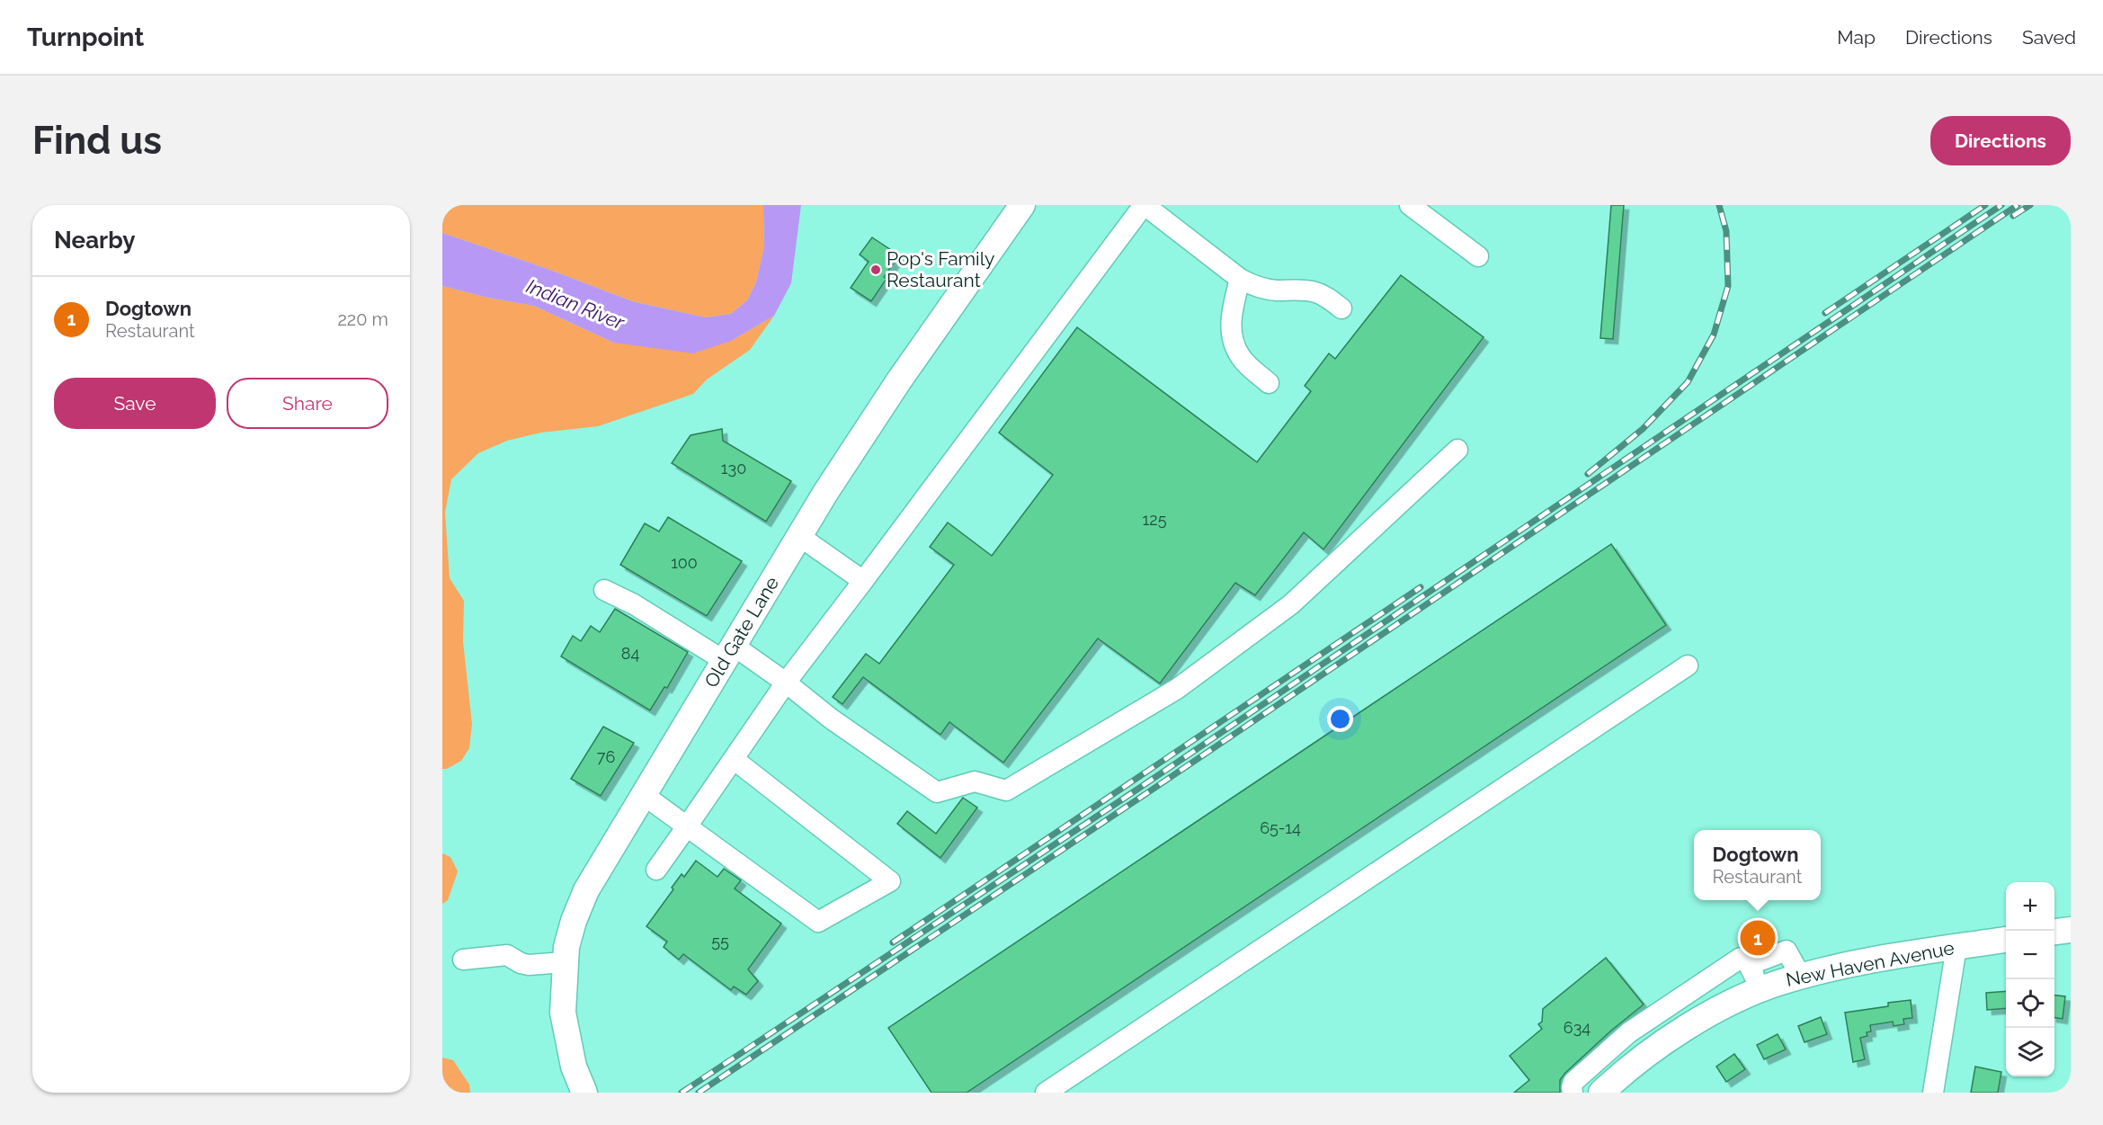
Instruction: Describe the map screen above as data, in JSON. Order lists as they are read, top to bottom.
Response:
{
  "streets": {
    "main road": ["Old Gate Lane", "New Haven Avenue"]
  },
  "water": ["Indian River"],
  "places": ["Pop's Family Restaurant"],
  "house_numbers": [
    "130",
    "125",
    "100",
    "84",
    "76",
    "65-14",
    "55",
    "634"
  ],
  "page": {
    "header": "Turnpoint",
    "nav": ["Map", "Directions", "Saved"],
    "buttons": [
      "Directions",
      ["Save", "Share"]
    ],
    "title": "Find us",
    "heading": "Nearby",
    "list": [
      {
        "mark": "1",
        "name": "Dogtown",
        "note": "Restaurant",
        "value": "220 m"
      }
    ],
    "popup": ["Dogtown", "Restaurant"],
    "map_buttons": ["+", "−"],
    "pins": "1"
  }
}
